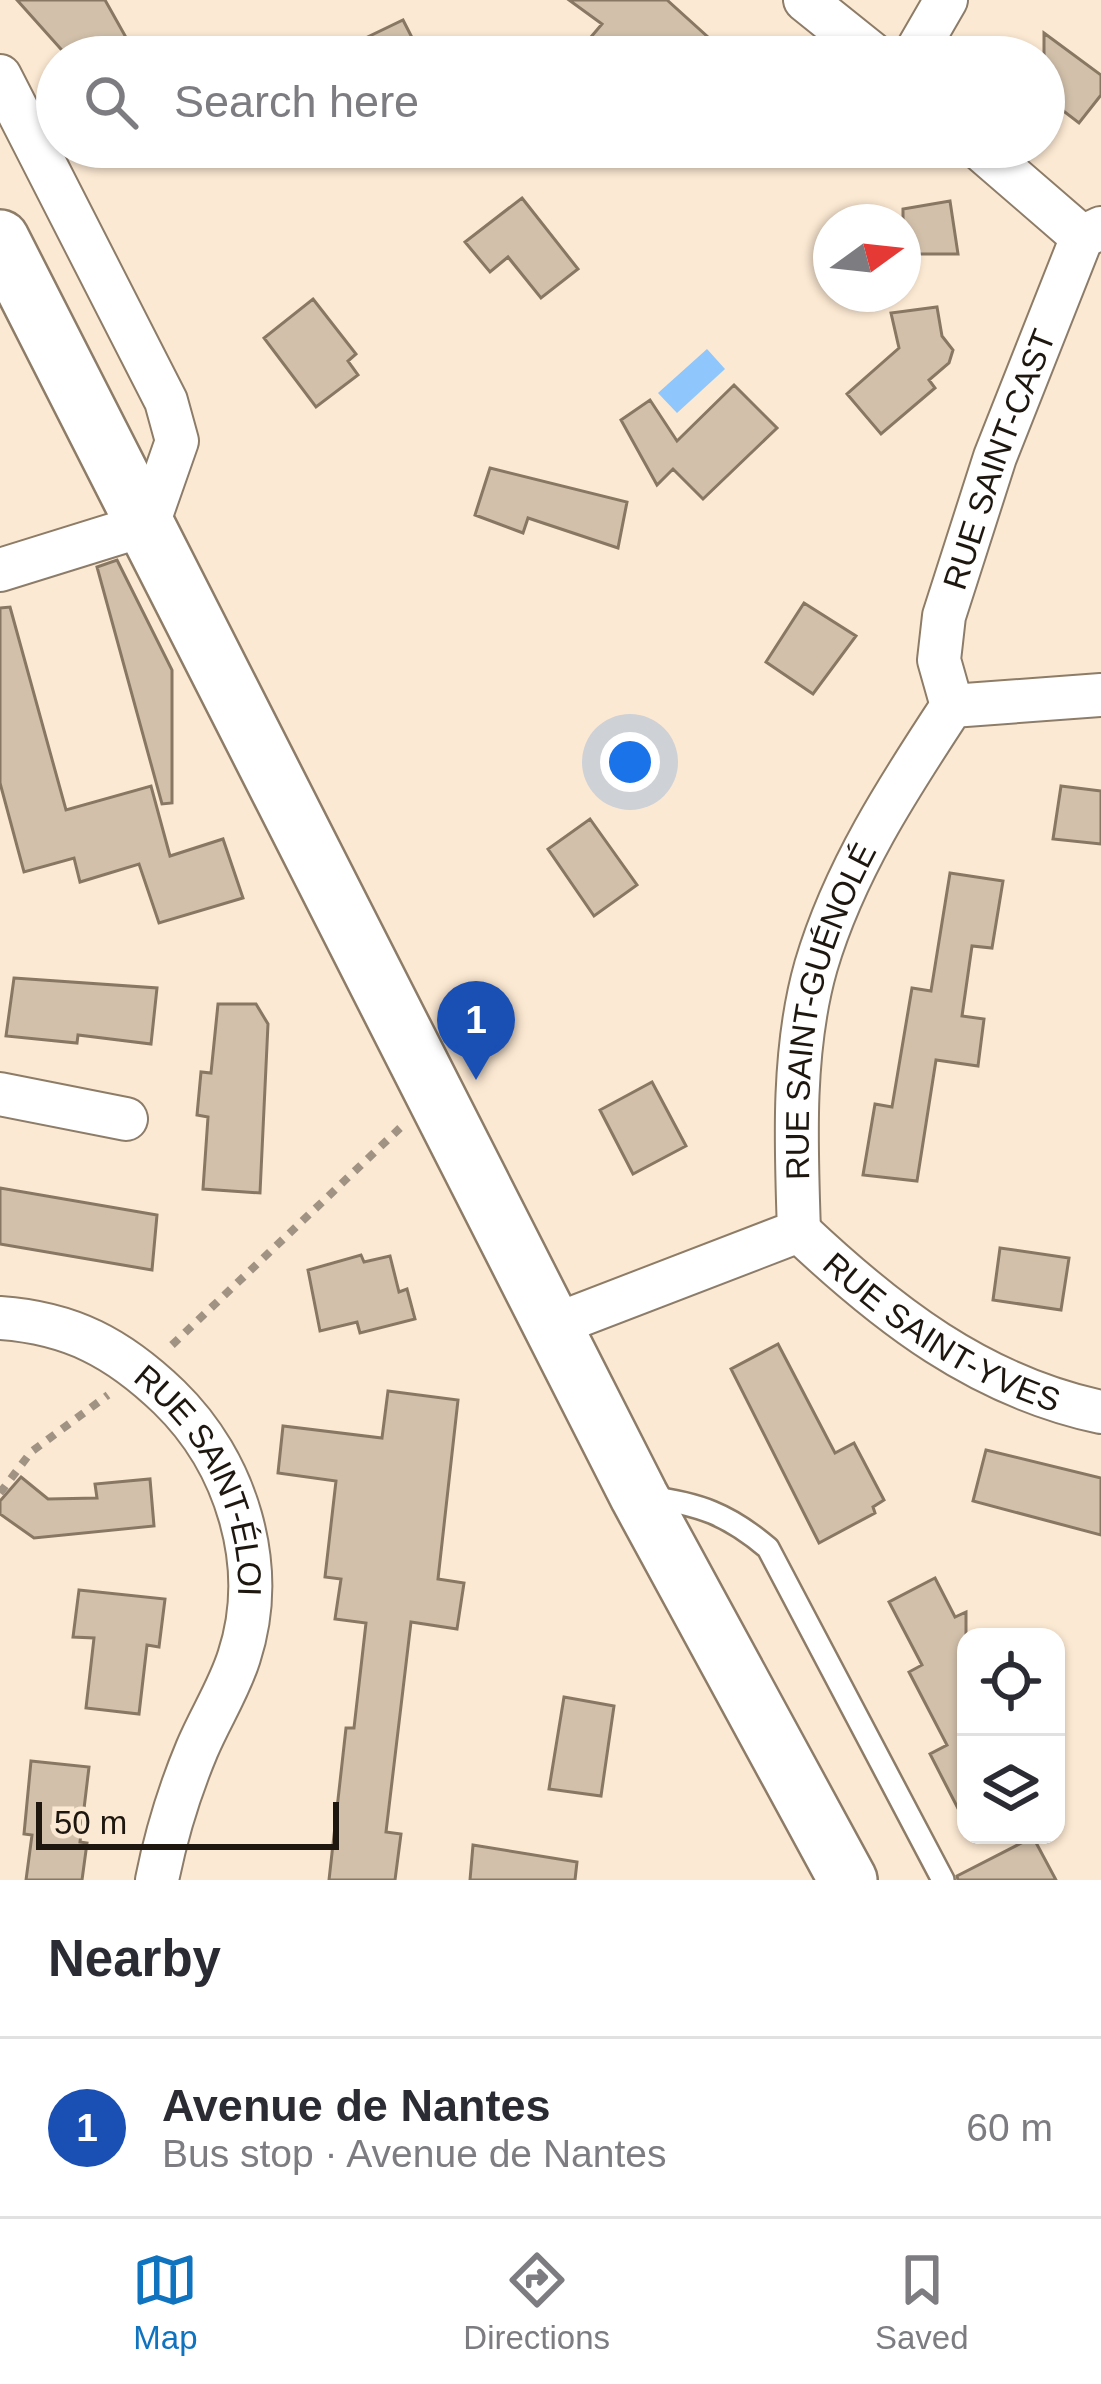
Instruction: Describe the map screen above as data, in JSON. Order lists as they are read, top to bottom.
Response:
{
  "streets": {
    "street": [
      "RUE SAINT-CAST",
      "RUE SAINT-GUÉNOLÉ",
      "RUE SAINT-YVES",
      "RUE SAINT-ÉLOI"
    ]
  },
  "crossings": [
    ["RUE SAINT-CAST", "RUE SAINT-GUÉNOLÉ"],
    ["RUE SAINT-GUÉNOLÉ", "RUE SAINT-YVES"]
  ],
  "scale_bar": "50 m",
  "north": "right",
  "page": {
    "search": "Search here",
    "pins": "1",
    "scale": "50 m",
    "heading": "Nearby",
    "list": [
      {
        "mark": "1",
        "name": "Avenue de Nantes",
        "note": "Bus stop · Avenue de Nantes",
        "value": "60 m"
      }
    ],
    "nav": ["Map", "Directions", "Saved"]
  }
}
